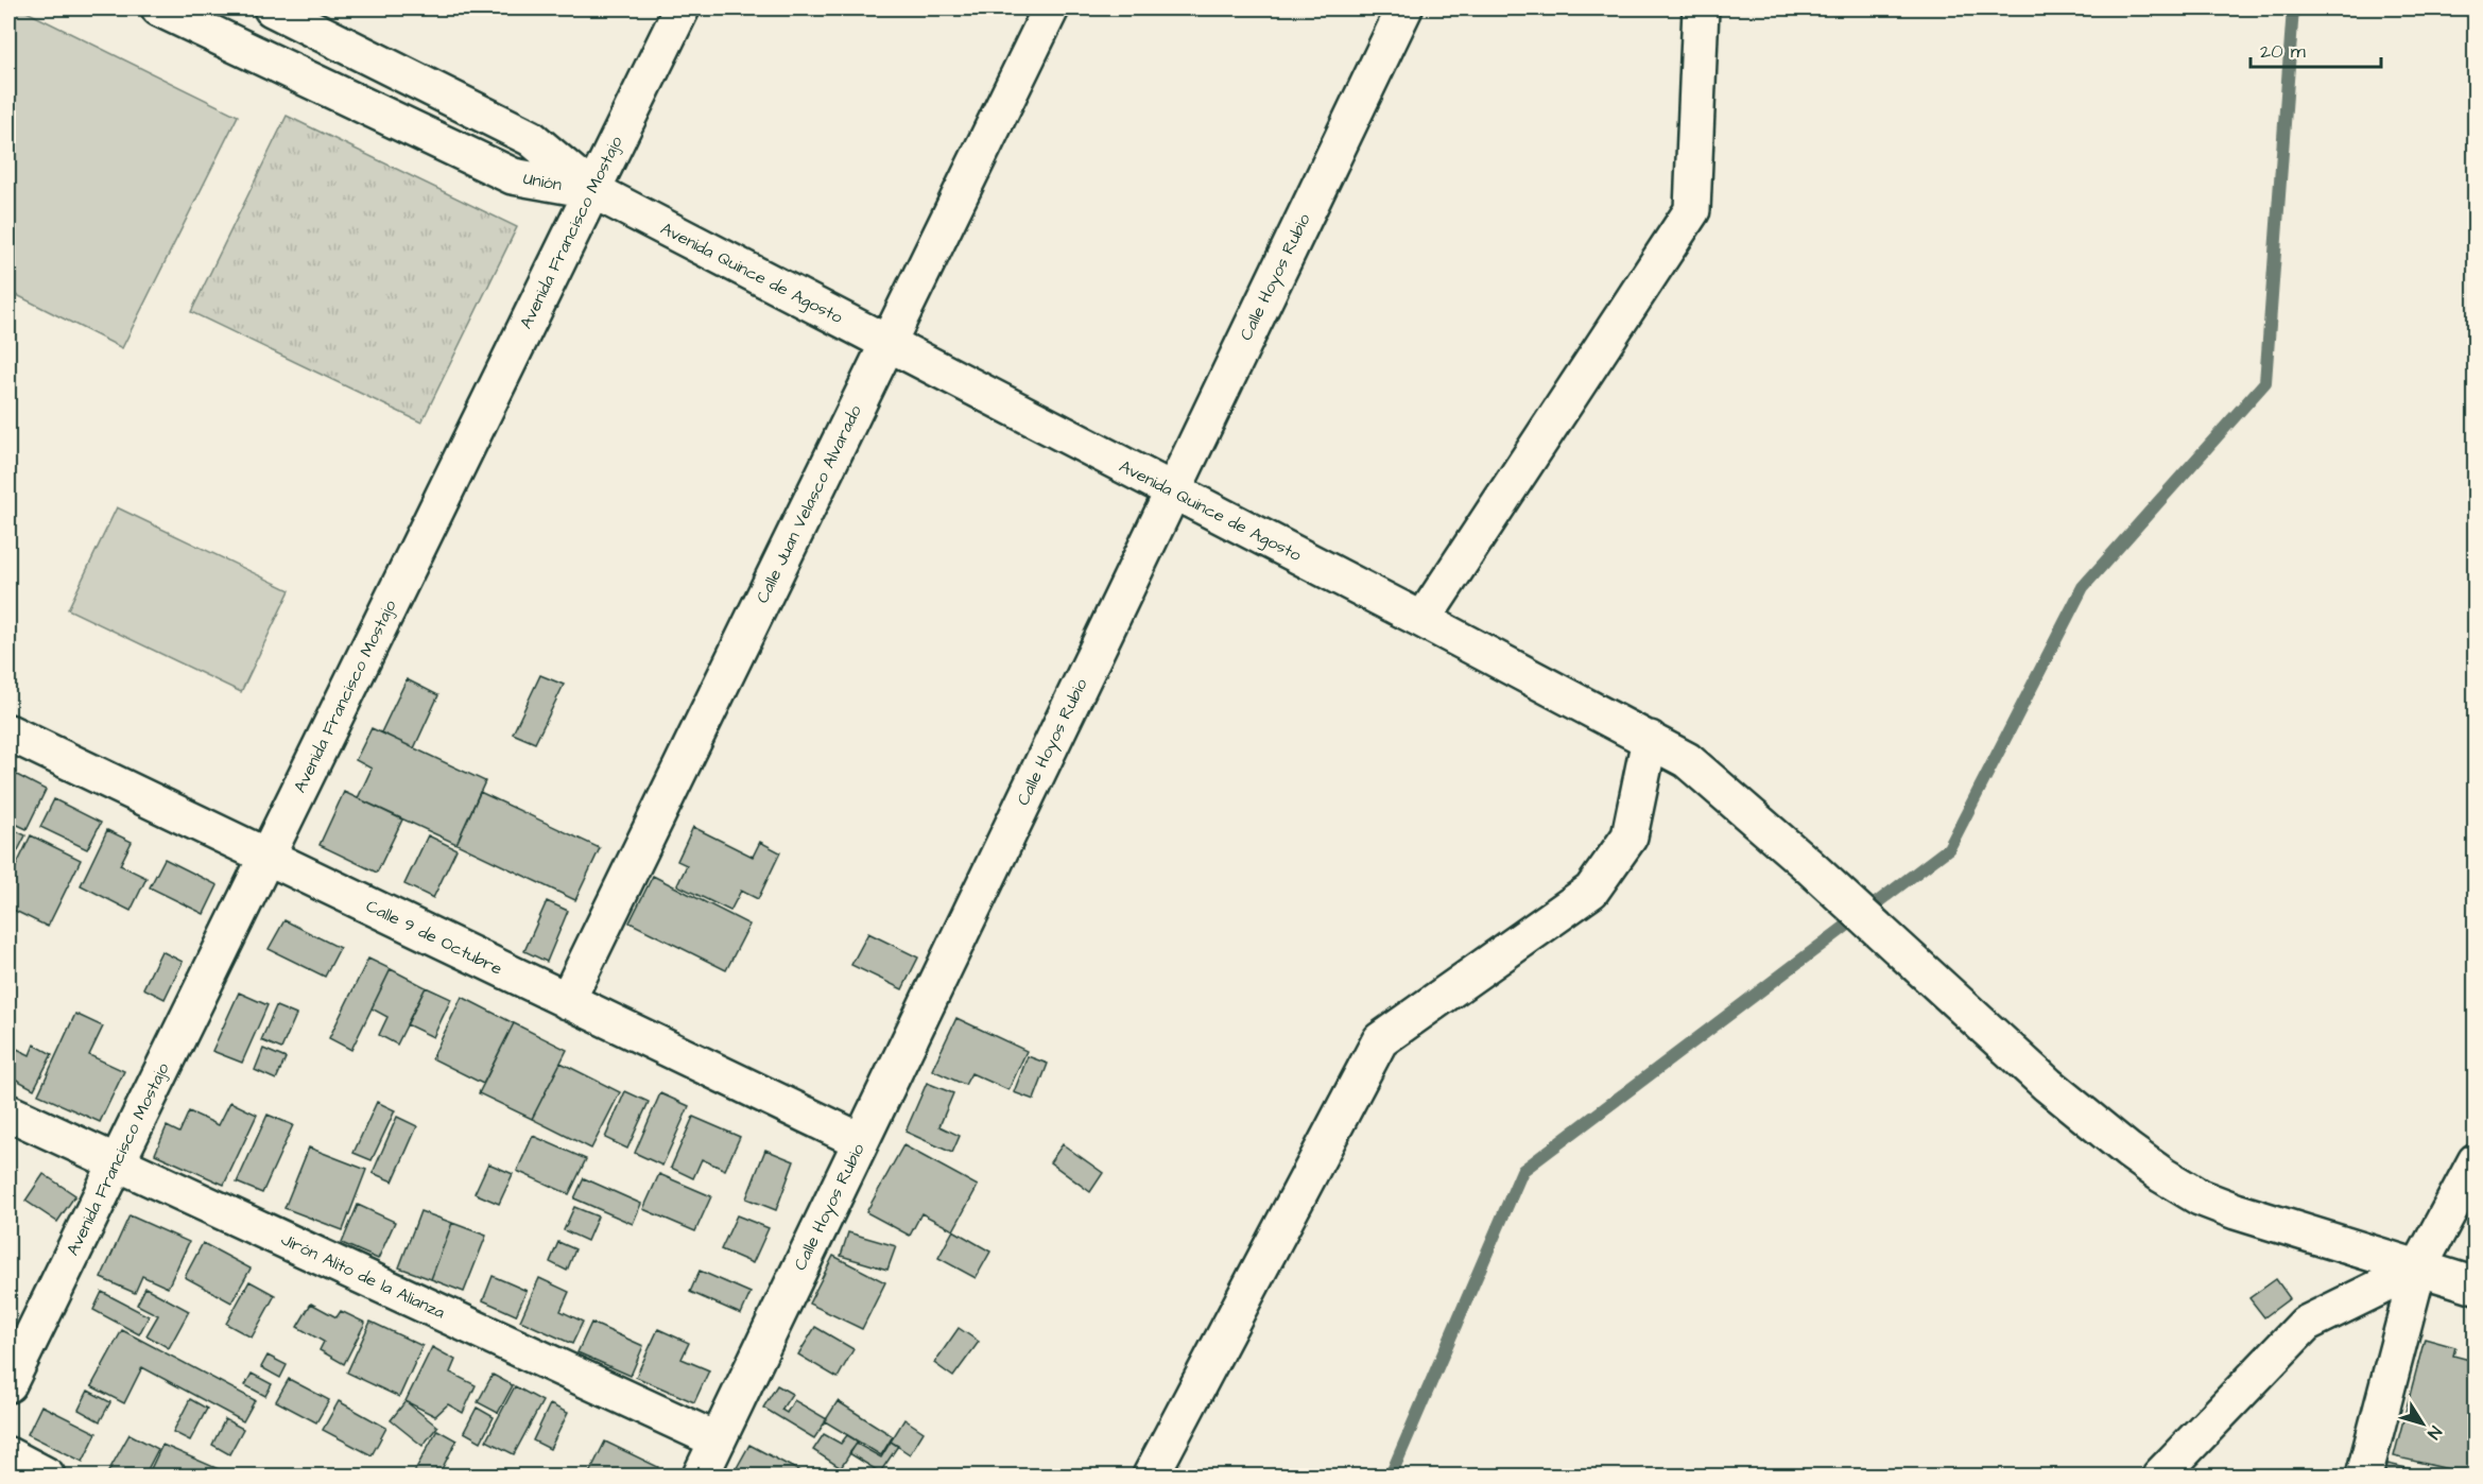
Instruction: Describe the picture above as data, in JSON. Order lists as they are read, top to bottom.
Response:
{
  "streets": {
    "street": [
      "Unión",
      "Avenida Francisco Mostajo",
      "Avenida Quince de Agosto",
      "Calle Hoyos Rubio",
      "Calle Juan Velasco Alvarado",
      "Calle 9 de Octubre",
      "Jirón Alito de la Alianza"
    ]
  },
  "crossings": [
    ["Unión", "Avenida Francisco Mostajo"],
    ["Unión", "Avenida Quince de Agosto"],
    ["Avenida Francisco Mostajo", "Avenida Quince de Agosto"],
    ["Avenida Francisco Mostajo", "Calle 9 de Octubre"],
    ["Avenida Francisco Mostajo", "Jirón Alito de la Alianza"],
    ["Avenida Quince de Agosto", "Calle Hoyos Rubio"],
    ["Avenida Quince de Agosto", "Calle Juan Velasco Alvarado"],
    ["Calle Hoyos Rubio", "Calle 9 de Octubre"],
    ["Calle Hoyos Rubio", "Jirón Alito de la Alianza"],
    ["Calle Juan Velasco Alvarado", "Calle 9 de Octubre"]
  ],
  "scale_bar": "20 m",
  "north": "bottom right"
}
